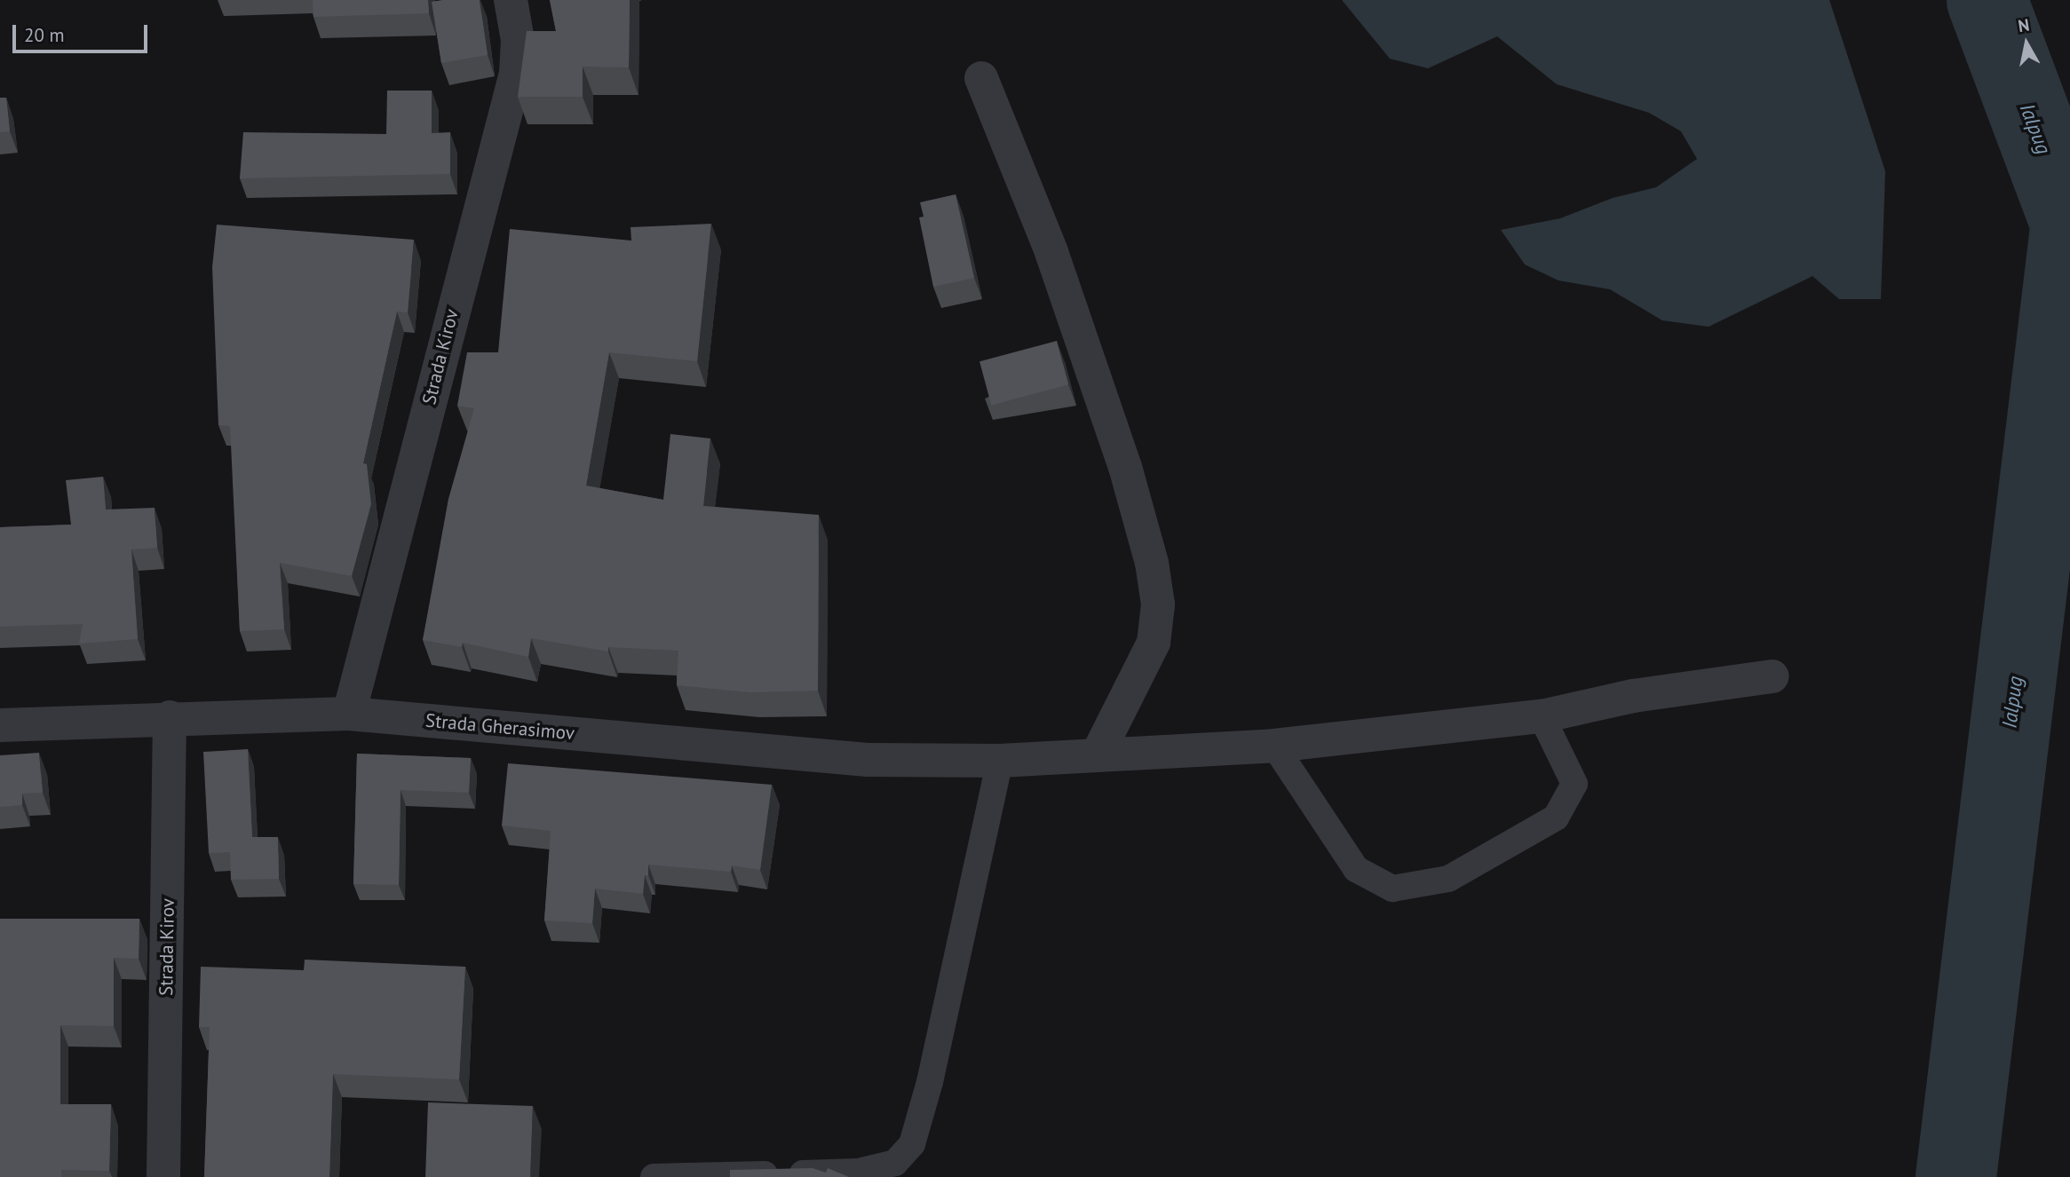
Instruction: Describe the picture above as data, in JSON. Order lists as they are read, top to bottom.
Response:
{
  "streets": {
    "street": ["Strada Kirov", "Strada Gherasimov"]
  },
  "crossings": [
    ["Strada Kirov", "Strada Gherasimov"]
  ],
  "water": ["Ialpug"],
  "scale_bar": "20 m",
  "north": "top"
}
